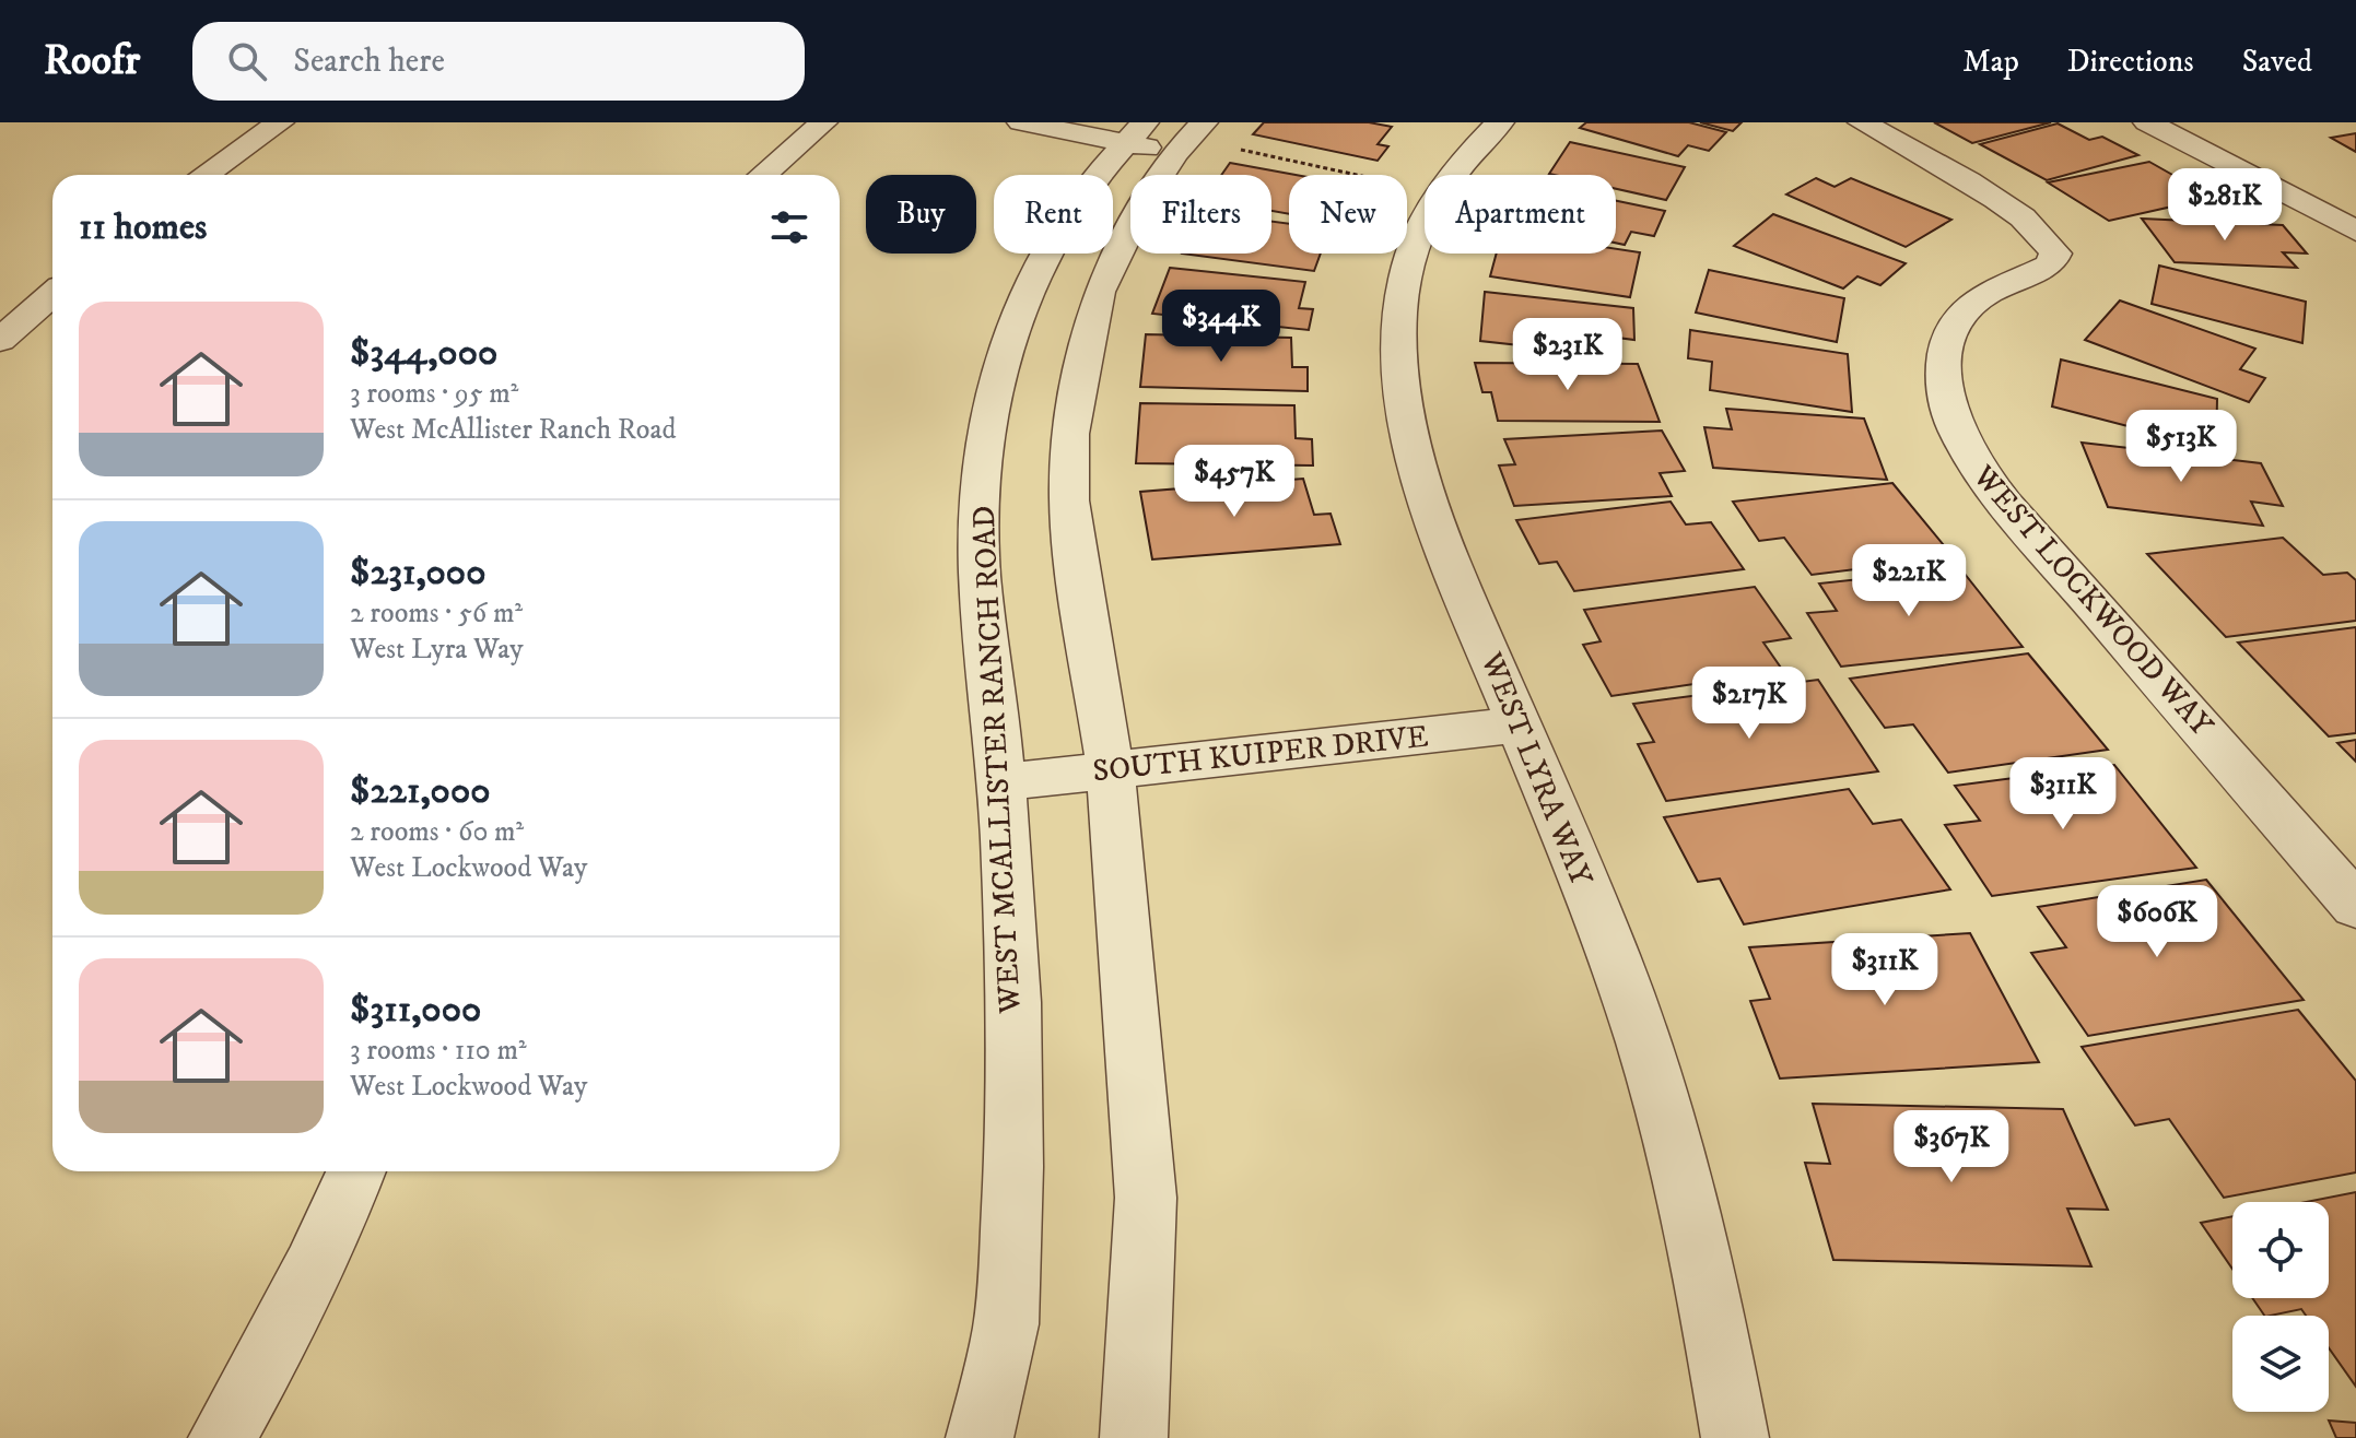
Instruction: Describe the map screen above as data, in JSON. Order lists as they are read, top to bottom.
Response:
{
  "streets": {
    "street": [
      "WEST LOCKWOOD WAY",
      "SOUTH KUIPER DRIVE",
      "WEST MCALLISTER RANCH ROAD",
      "WEST LYRA WAY"
    ]
  },
  "crossings": [
    ["SOUTH KUIPER DRIVE", "WEST MCALLISTER RANCH ROAD"],
    ["SOUTH KUIPER DRIVE", "WEST LYRA WAY"]
  ],
  "page": {
    "header": "Roofr",
    "search": "Search here",
    "nav": ["Map", "Directions", "Saved"],
    "price": [
      "$281K",
      "$344K",
      "$231K",
      "$513K",
      "$457K",
      "$221K",
      "$217K",
      "$311K",
      "$606K",
      "$311K",
      "$367K"
    ],
    "chip": [
      "Buy",
      "Rent",
      "Filters",
      "New",
      "Apartment"
    ],
    "heading": "11 homes",
    "list": [
      {
        "name": "$344,000",
        "note": "3 rooms · 95 m² · West McAllister Ranch Road"
      },
      {
        "name": "$231,000",
        "note": "2 rooms · 56 m² · West Lyra Way"
      },
      {
        "name": "$221,000",
        "note": "2 rooms · 60 m² · West Lockwood Way"
      },
      {
        "name": "$311,000",
        "note": "3 rooms · 110 m² · West Lockwood Way"
      }
    ]
  }
}
